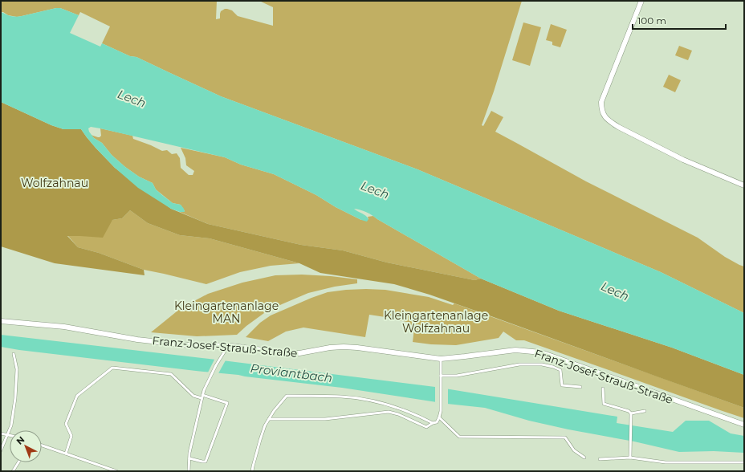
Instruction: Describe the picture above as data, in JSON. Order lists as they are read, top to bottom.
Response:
{
  "streets": {
    "street": ["Franz-Josef-Strauß-Straße"]
  },
  "water": ["Lech", "Proviantbach"],
  "parks": ["Wolfzahnau", "Kleingartenanlage MAN", "Kleingartenanlage Wolfzahnau"],
  "scale_bar": "100 m",
  "north": "top left"
}
